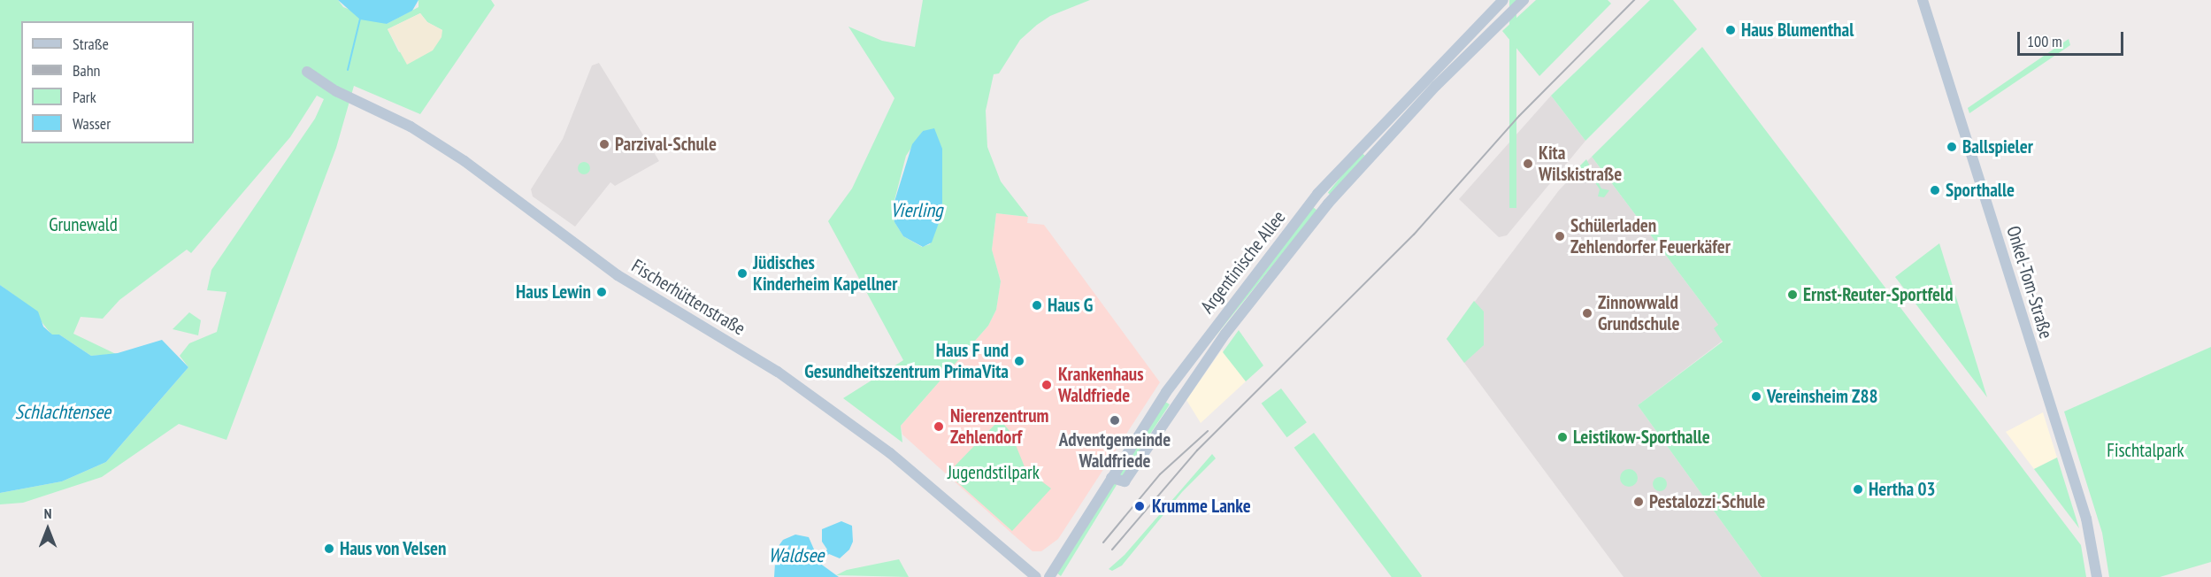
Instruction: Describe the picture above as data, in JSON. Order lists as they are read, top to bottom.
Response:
{
  "streets": {
    "main road": ["Argentinische Allee", "Onkel-Tom-Straße", "Fischerhüttenstraße"]
  },
  "water": ["Vierling", "Schlachtensee", "Waldsee"],
  "parks": ["Grunewald", "Fischtalpark", "Jugendstilpark"],
  "places": [
    "Haus Blumenthal",
    "Parzival-Schule",
    "Ballspieler",
    "Kita Wilskistraße",
    "Sporthalle",
    "Schülerladen Zehlendorfer Feuerkäfer",
    "Jüdisches Kinderheim Kapellner",
    "Haus Lewin",
    "Ernst-Reuter-Sportfeld",
    "Haus G",
    "Zinnowwald Grundschule",
    "Haus F und Gesundheitszentrum PrimaVita",
    "Krankenhaus Waldfriede",
    "Vereinsheim Z88",
    "Adventgemeinde Waldfriede",
    "Nierenzentrum Zehlendorf",
    "Leistikow-Sporthalle",
    "Hertha 03",
    "Pestalozzi-Schule",
    "Krumme Lanke",
    "Haus von Velsen"
  ],
  "legend": [
    "Straße",
    "Bahn",
    "Park",
    "Wasser"
  ],
  "scale_bar": "100 m",
  "north": "top"
}
